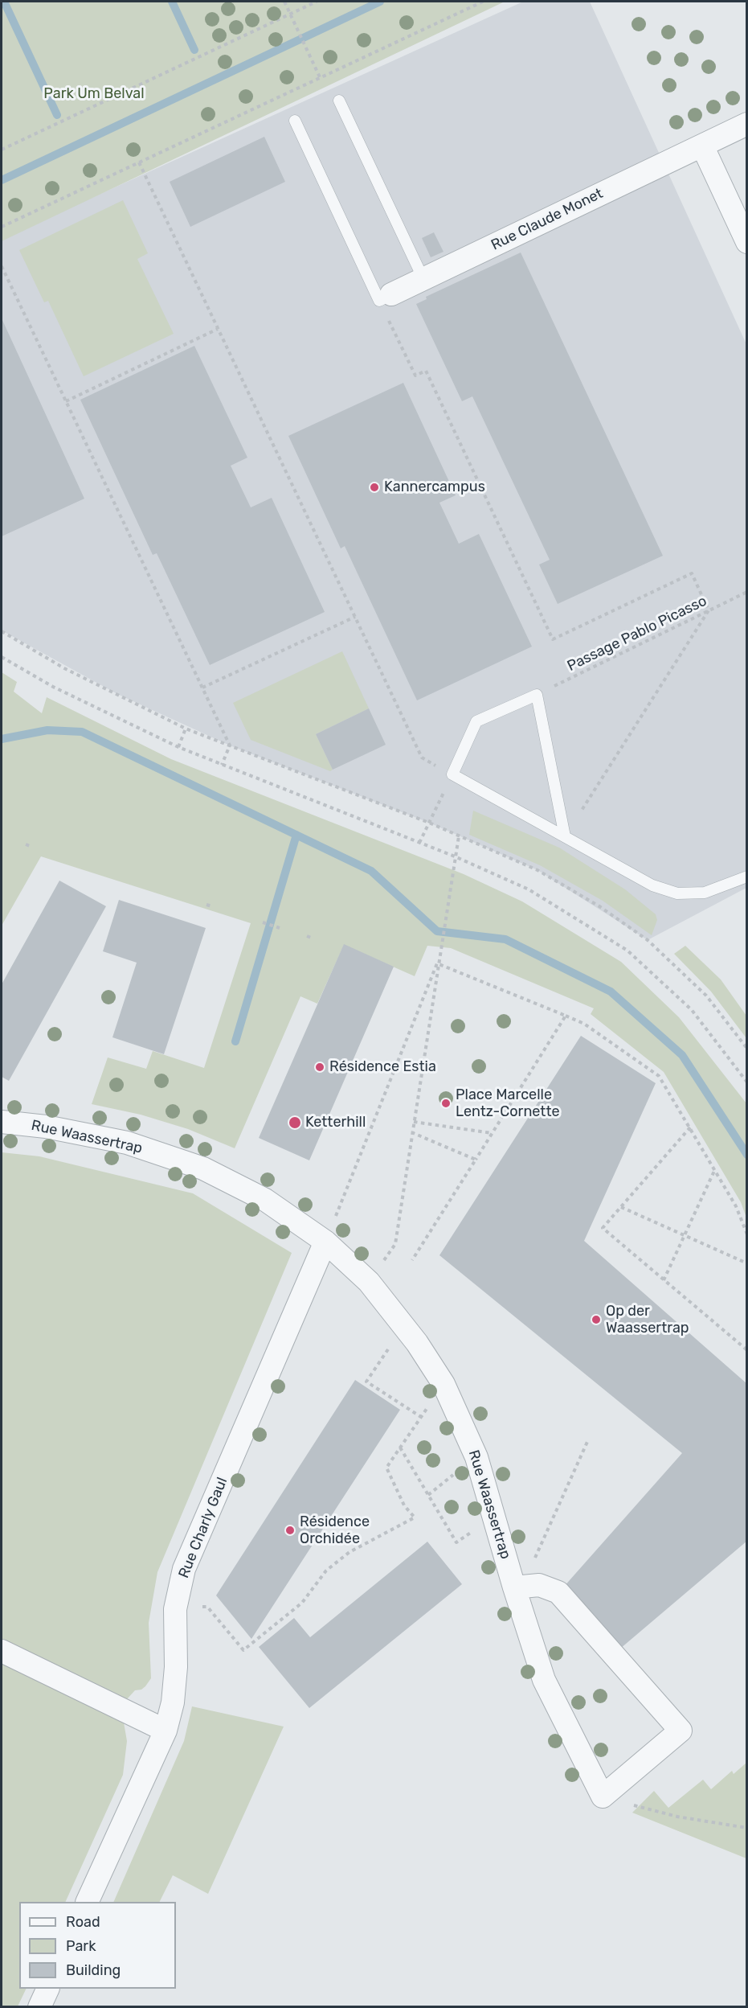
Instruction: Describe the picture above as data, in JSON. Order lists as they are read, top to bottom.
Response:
{
  "streets": {
    "street": ["Rue Claude Monet", "Rue Waassertrap", "Rue Charly Gaul"],
    "path": ["Passage Pablo Picasso"]
  },
  "crossings": [
    ["Rue Waassertrap", "Rue Charly Gaul"]
  ],
  "parks": ["Park Um Belval"],
  "places": [
    "Kannercampus",
    "Résidence Estia",
    "Place Marcelle Lentz-Cornette",
    "Ketterhill",
    "Op der Waassertrap",
    "Résidence Orchidée"
  ],
  "legend": ["Road", "Park", "Building"]
}
